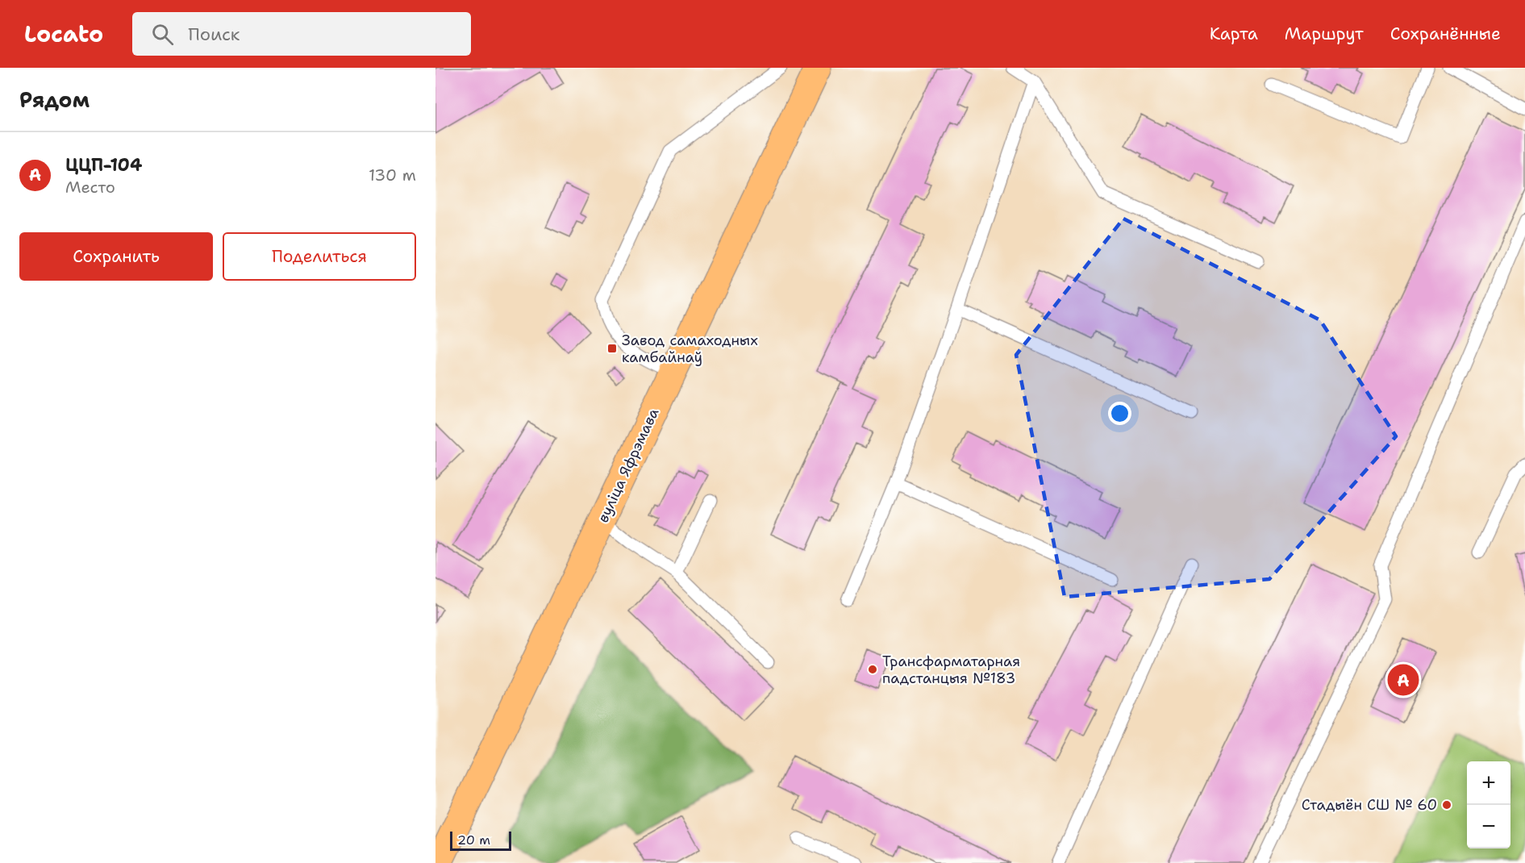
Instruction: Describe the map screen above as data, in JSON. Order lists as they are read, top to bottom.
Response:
{
  "streets": {
    "main road": ["вуліца Яфрэмава"]
  },
  "places": {
    "transit": ["Завод самаходных камбайнаў"],
    "other": ["Трансфарматарная падстанцыя №183", "Стадыён СШ № 60"]
  },
  "scale_bar": "20 m",
  "page": {
    "header": "Locato",
    "search": "Поиск",
    "nav": ["Карта", "Маршрут", "Сохранённые"],
    "heading": "Рядом",
    "list": [
      {
        "mark": "A",
        "name": "ЦЦП-104",
        "note": "Место",
        "value": "130 m"
      }
    ],
    "buttons": ["Сохранить", "Поделиться"],
    "pins": "A",
    "map_buttons": ["+", "−"],
    "scale": "20 m"
  }
}
